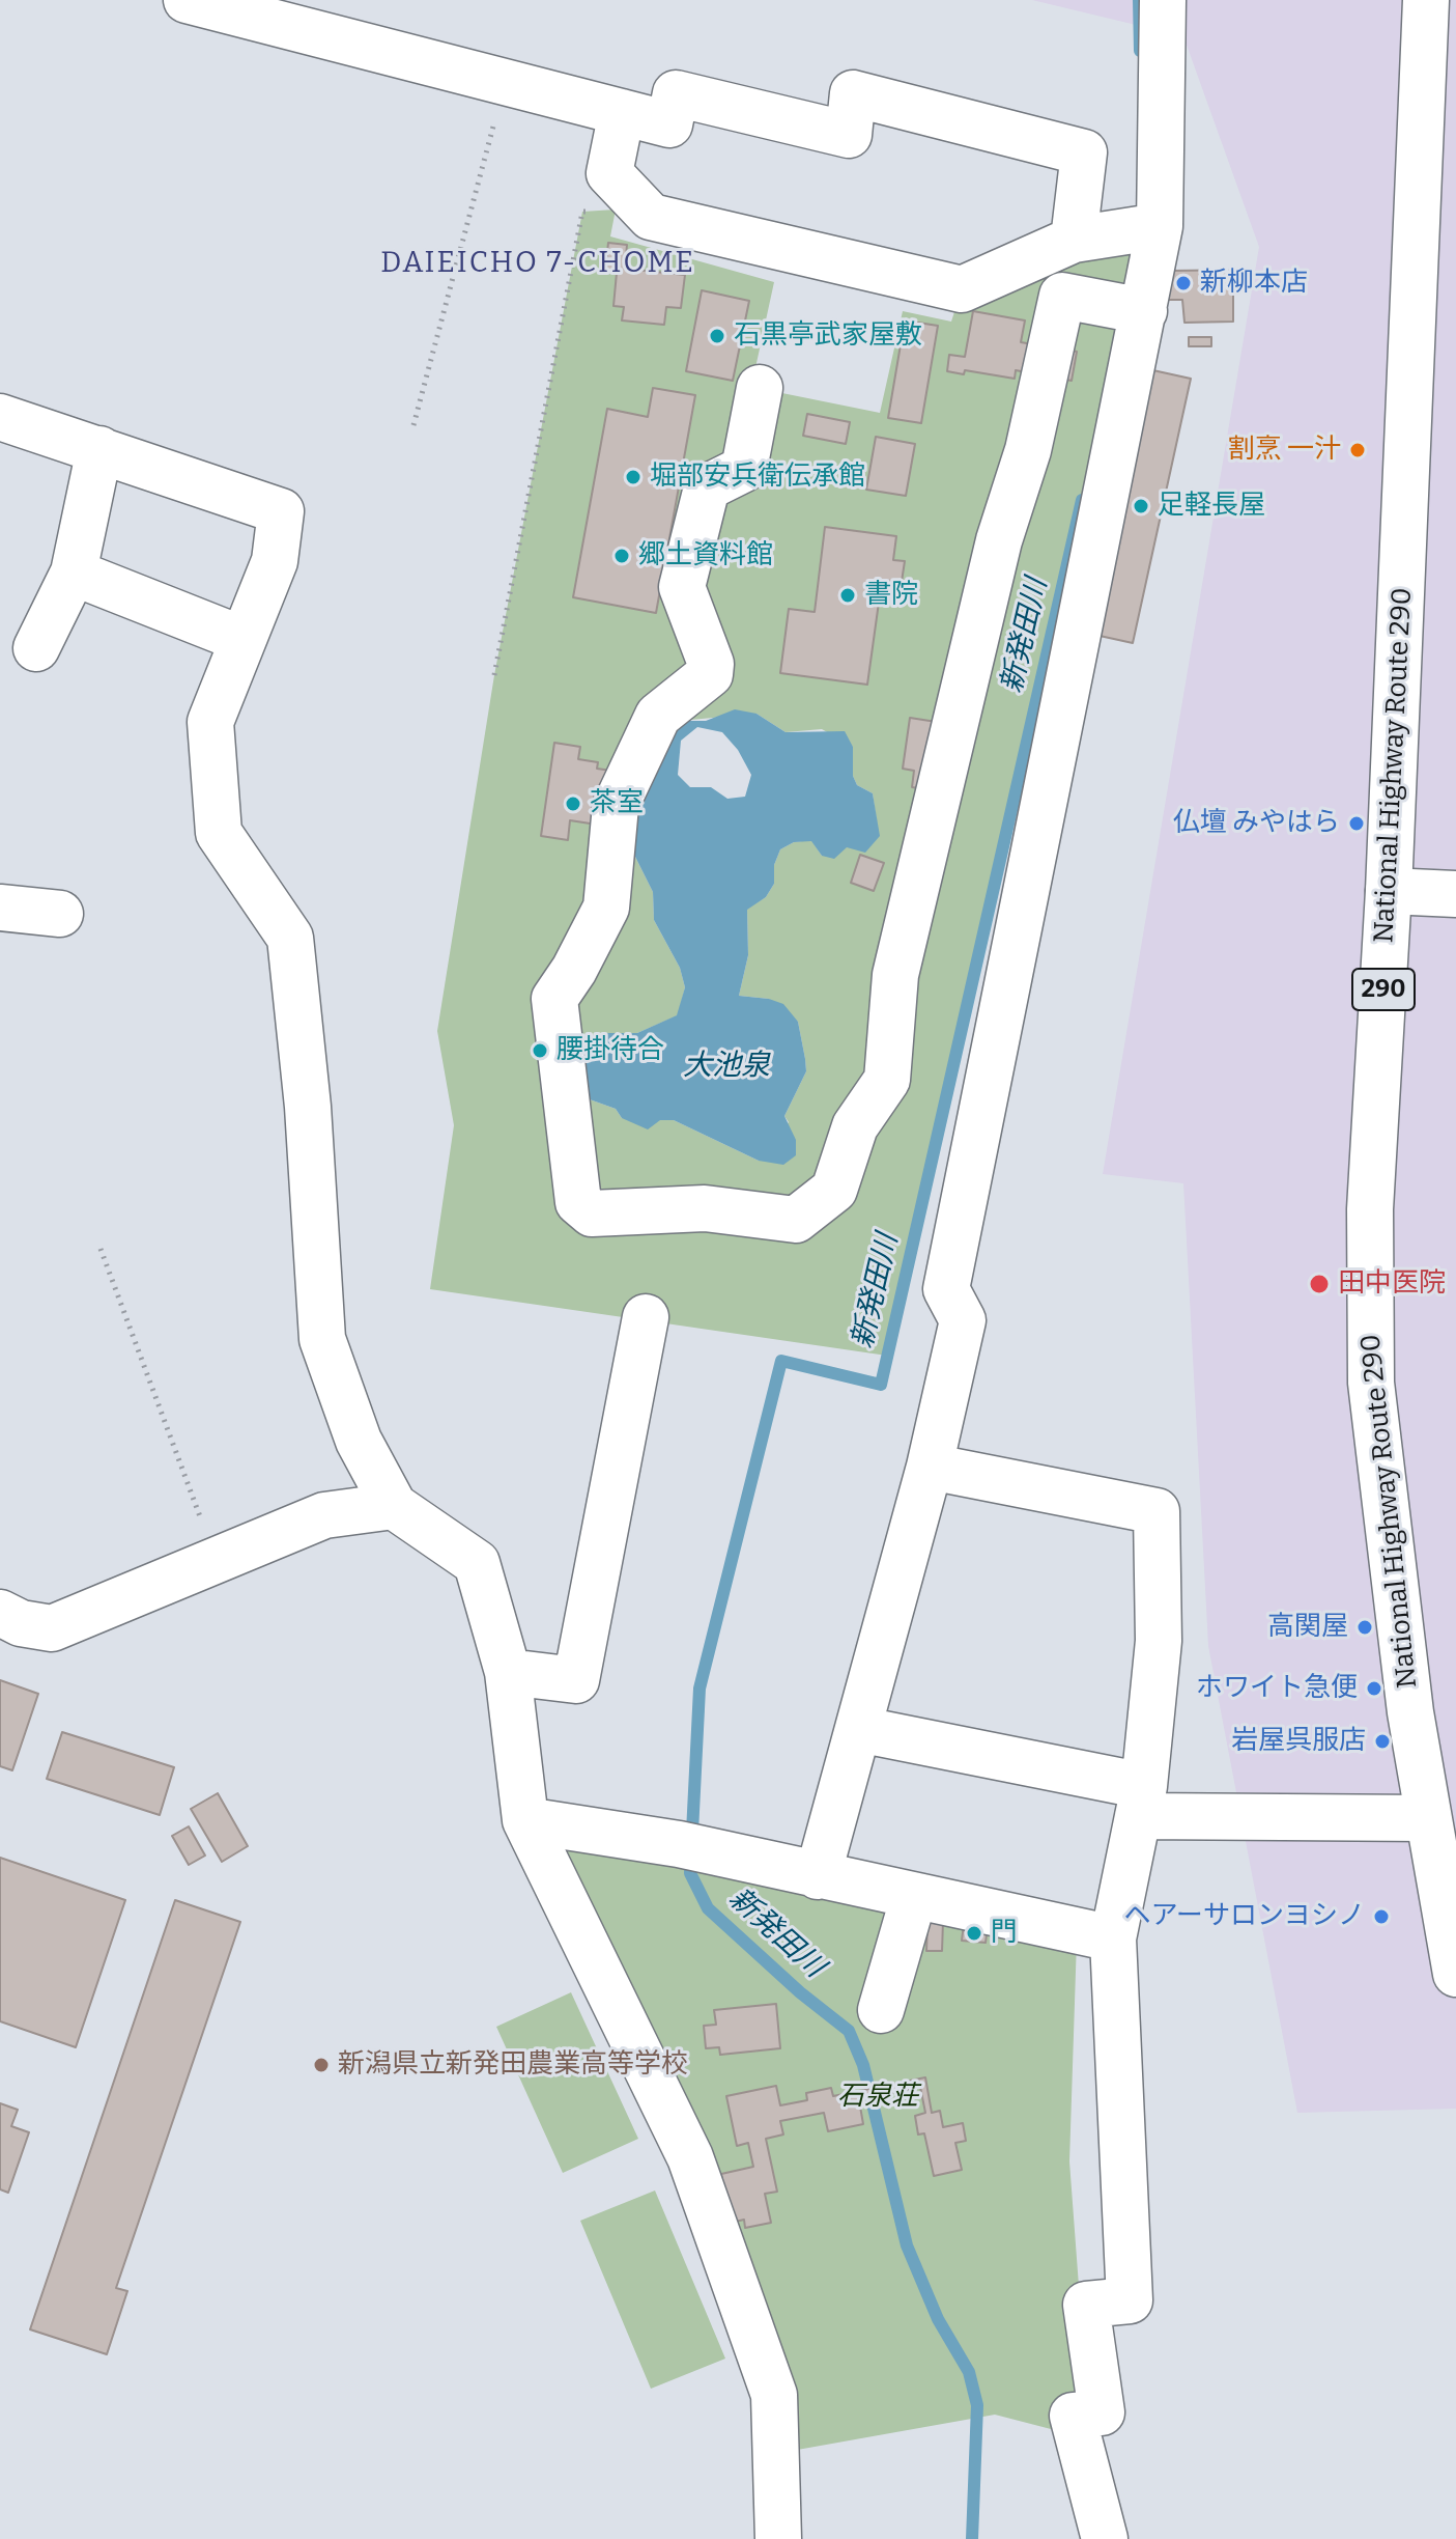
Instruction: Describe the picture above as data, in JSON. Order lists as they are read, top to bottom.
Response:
{
  "streets": {
    "main road": ["National Highway Route 290", "290"]
  },
  "districts": ["DAIEICHO 7-CHOME"],
  "water": ["新発田川", "大池泉"],
  "parks": ["石泉荘"],
  "places": [
    "新柳本店",
    "石黒亭武家屋敷",
    "割烹 一汁",
    "堀部安兵衛伝承館",
    "足軽長屋",
    "郷土資料館",
    "書院",
    "茶室",
    "仏壇 みやはら",
    "腰掛待合",
    "田中医院",
    "高関屋",
    "ホワイト急便",
    "岩屋呉服店",
    "ヘアーサロンヨシノ",
    "門",
    "新潟県立新発田農業高等学校"
  ]
}
